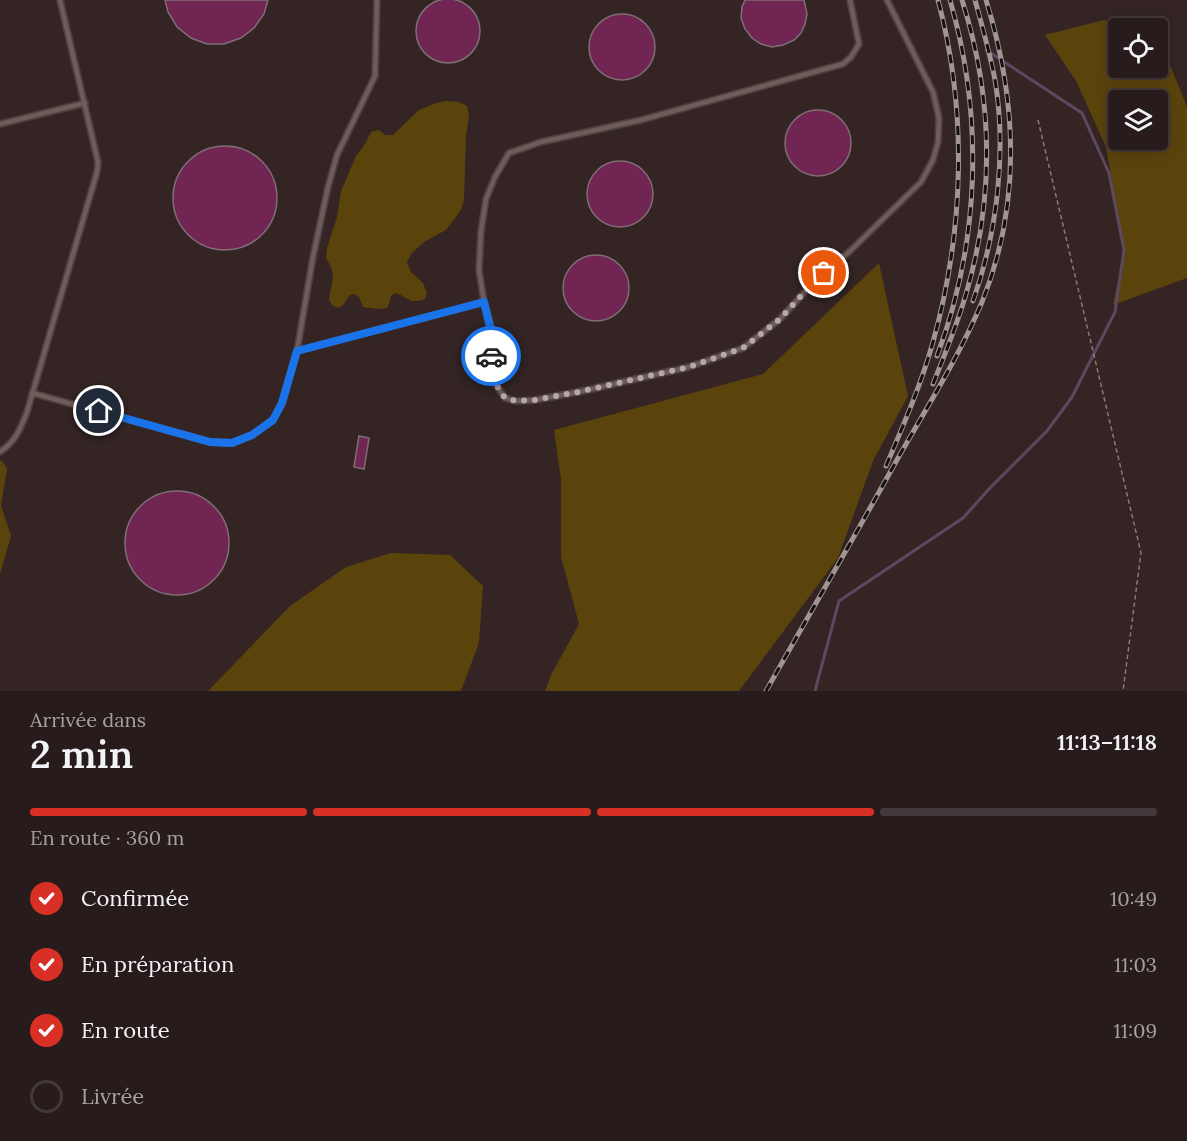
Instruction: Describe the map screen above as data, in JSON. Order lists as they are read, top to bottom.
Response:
{
  "page": {
    "heading": ["2 min", "Arrivée dans", "11:13–11:18"],
    "bar": "En route · 360 m",
    "list": [
      ["Confirmée", "10:49"],
      ["En préparation", "11:03"],
      ["En route", "11:09"],
      "Livrée"
    ]
  }
}
